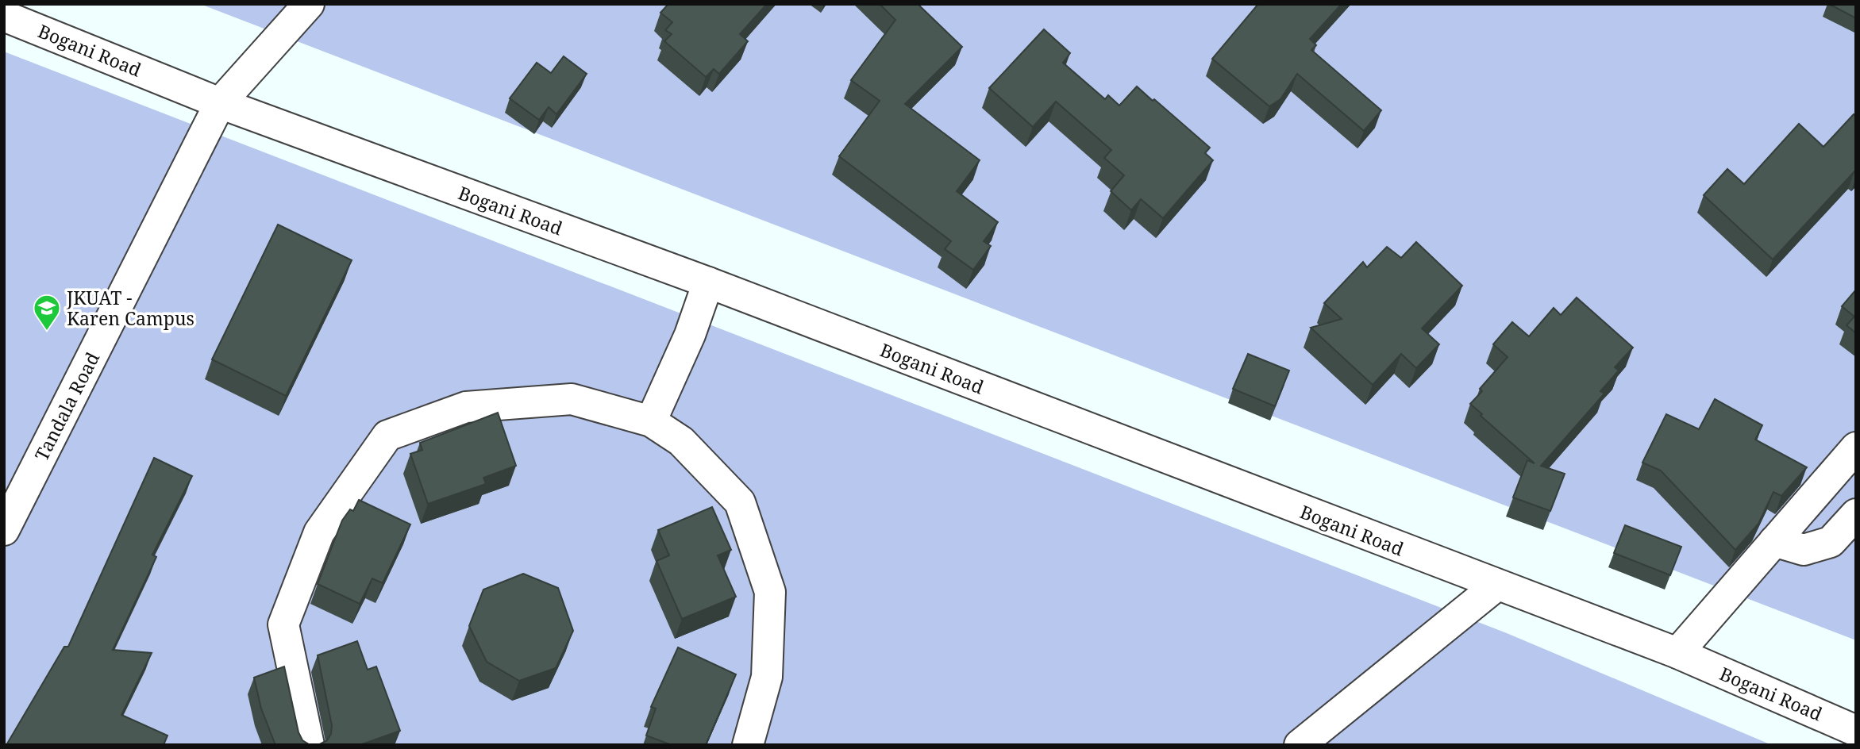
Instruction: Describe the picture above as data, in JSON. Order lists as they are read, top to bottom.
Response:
{
  "streets": {
    "street": ["Bogani Road", "Tandala Road"]
  },
  "crossings": [
    ["Bogani Road", "Tandala Road"]
  ],
  "places": {
    "school or university": ["JKUAT - Karen Campus"]
  }
}
